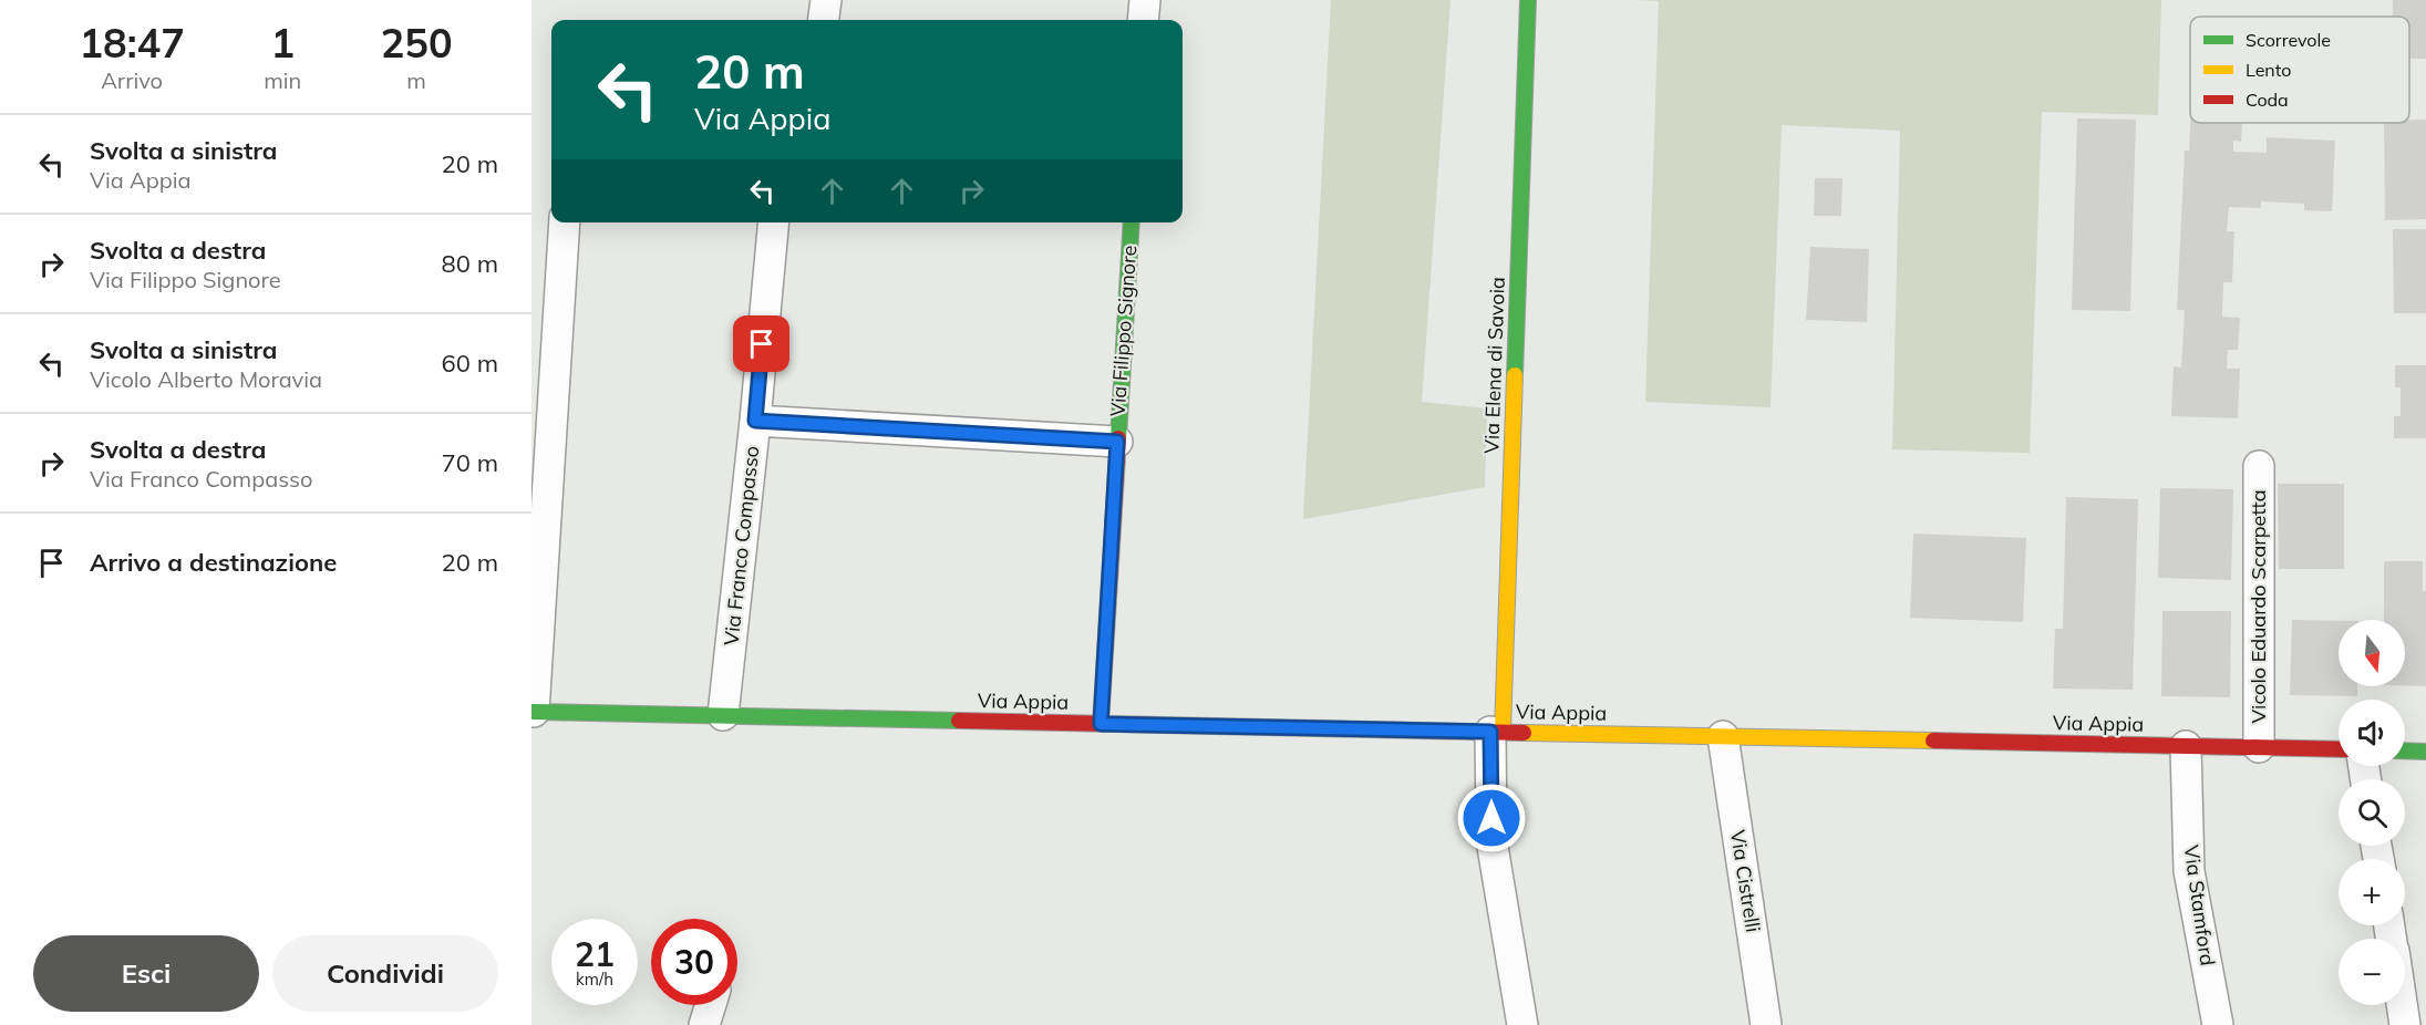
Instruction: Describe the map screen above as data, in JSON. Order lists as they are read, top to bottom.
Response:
{
  "streets": {
    "main road": ["Via Filippo Signore", "Via Elena di Savoia", "Via Appia"],
    "street": [
      "Via Franco Compasso",
      "Vicolo Eduardo Scarpetta",
      "Via Cistrelli",
      "Via Stamford"
    ]
  },
  "crossings": [
    ["Via Filippo Signore", "Via Appia"],
    ["Via Elena di Savoia", "Via Appia"],
    ["Via Franco Compasso", "Via Appia"],
    ["Vicolo Eduardo Scarpetta", "Via Appia"],
    ["Via Appia", "Via Cistrelli"],
    ["Via Appia", "Via Stamford"]
  ],
  "legend": ["Scorrevole", "Lento", "Coda"],
  "north": "bottom",
  "page": {
    "eta": [
      "18:47",
      "Arrivo",
      "1",
      "min",
      "250",
      "m"
    ],
    "turn": ["20 m", "Via Appia"],
    "list": [
      {
        "name": "Svolta a sinistra",
        "note": "Via Appia",
        "value": "20 m"
      },
      {
        "name": "Svolta a destra",
        "note": "Via Filippo Signore",
        "value": "80 m"
      },
      {
        "name": "Svolta a sinistra",
        "note": "Vicolo Alberto Moravia",
        "value": "60 m"
      },
      {
        "name": "Svolta a destra",
        "note": "Via Franco Compasso",
        "value": "70 m"
      },
      {
        "name": "Arrivo a destinazione",
        "value": "20 m"
      }
    ],
    "map_buttons": ["+", "−"],
    "speed": "21 km/h",
    "limit": "30",
    "buttons": ["Esci", "Condividi"]
  }
}
